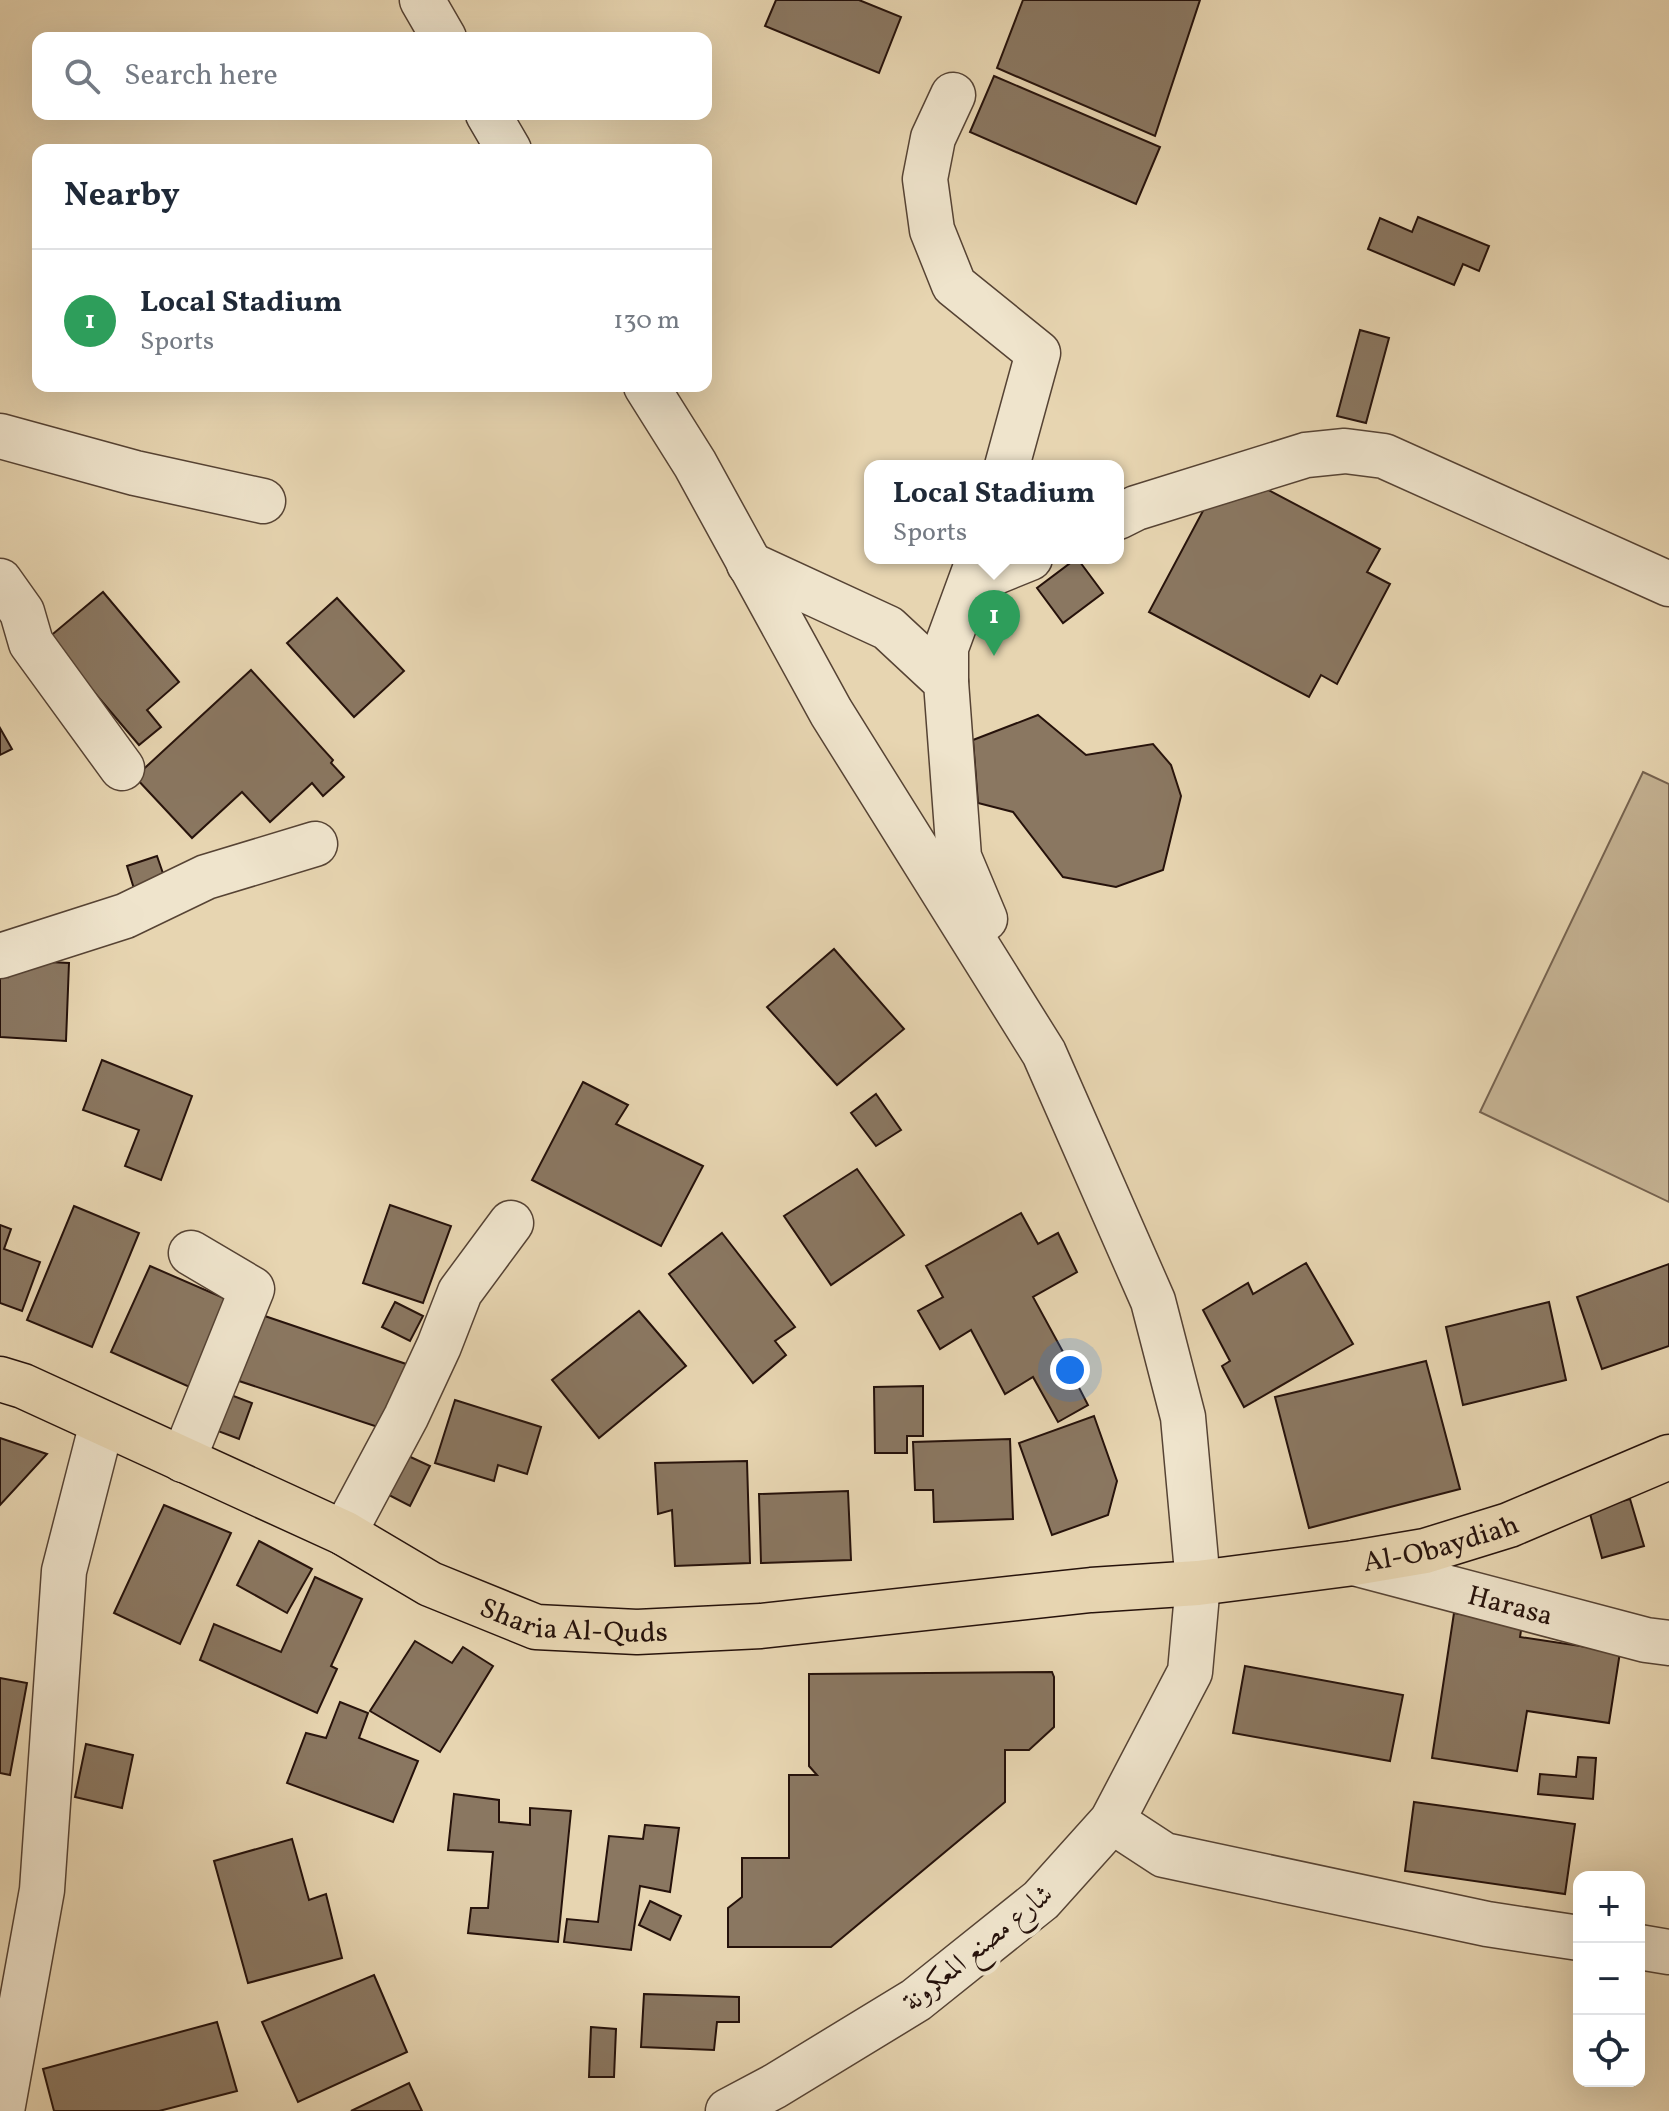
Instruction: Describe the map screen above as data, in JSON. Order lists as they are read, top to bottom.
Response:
{
  "streets": {
    "main road": ["Al-Obaydiah", "Sharia Al-Quds"],
    "street": ["Harasa", "شارع مصنع المعكرونة"]
  },
  "crossings": [
    ["Al-Obaydiah", "Harasa"],
    ["Al-Obaydiah", "Sharia Al-Quds"],
    ["Al-Obaydiah", "شارع مصنع المعكرونة"],
    ["Sharia Al-Quds", "شارع مصنع المعكرونة"]
  ],
  "page": {
    "search": "Search here",
    "heading": "Nearby",
    "list": [
      {
        "mark": "1",
        "name": "Local Stadium",
        "note": "Sports",
        "value": "130 m"
      }
    ],
    "popup": ["Local Stadium", "Sports"],
    "pins": "1",
    "map_buttons": ["+", "−"]
  }
}
